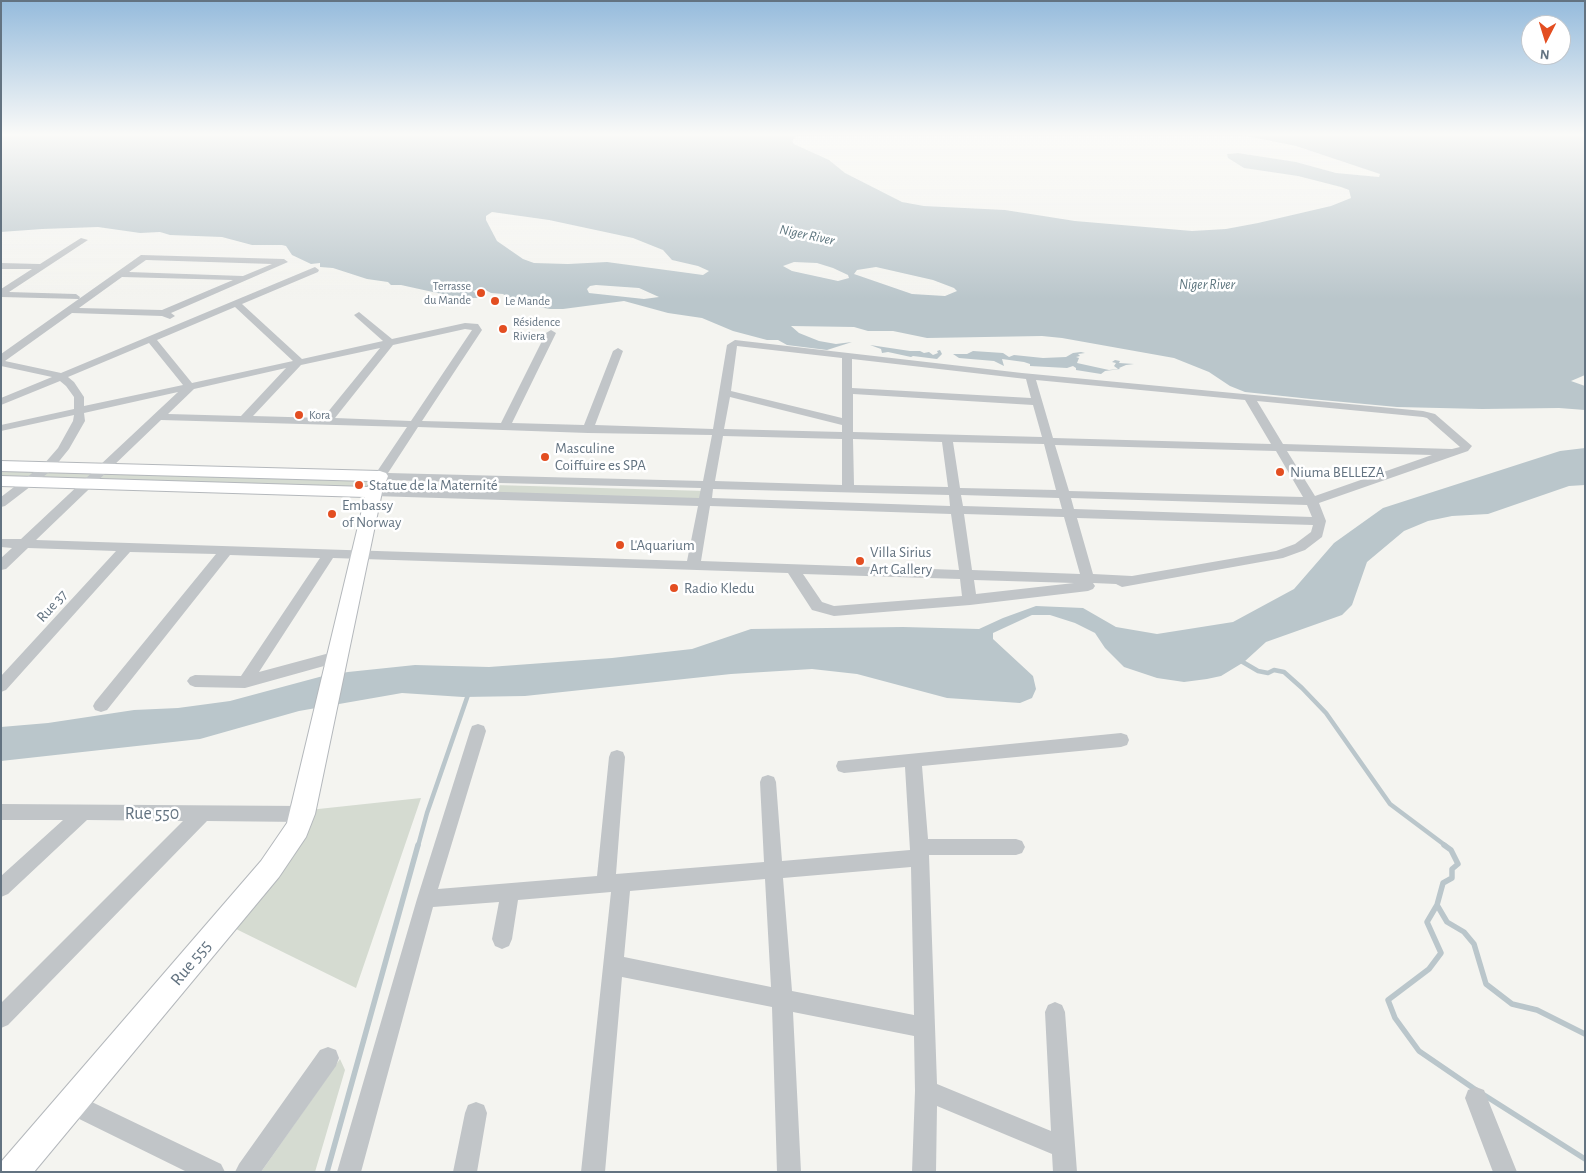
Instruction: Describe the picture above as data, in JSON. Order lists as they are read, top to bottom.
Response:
{
  "streets": {
    "street": ["Rue 37", "Rue 550", "Rue 555"]
  },
  "crossings": [
    ["Rue 550", "Rue 555"]
  ],
  "water": ["Niger River"],
  "places": [
    "Terrasse du Mande",
    "Le Mande",
    "Résidence Riviera",
    "Kora",
    "Masculine Coiffuire es SPA",
    "Niuma BELLEZA",
    "Statue de la Maternité",
    "Embassy of Norway",
    "L'Aquarium",
    "Villa Sirius Art Gallery",
    "Radio Kledu"
  ],
  "north": "bottom"
}
